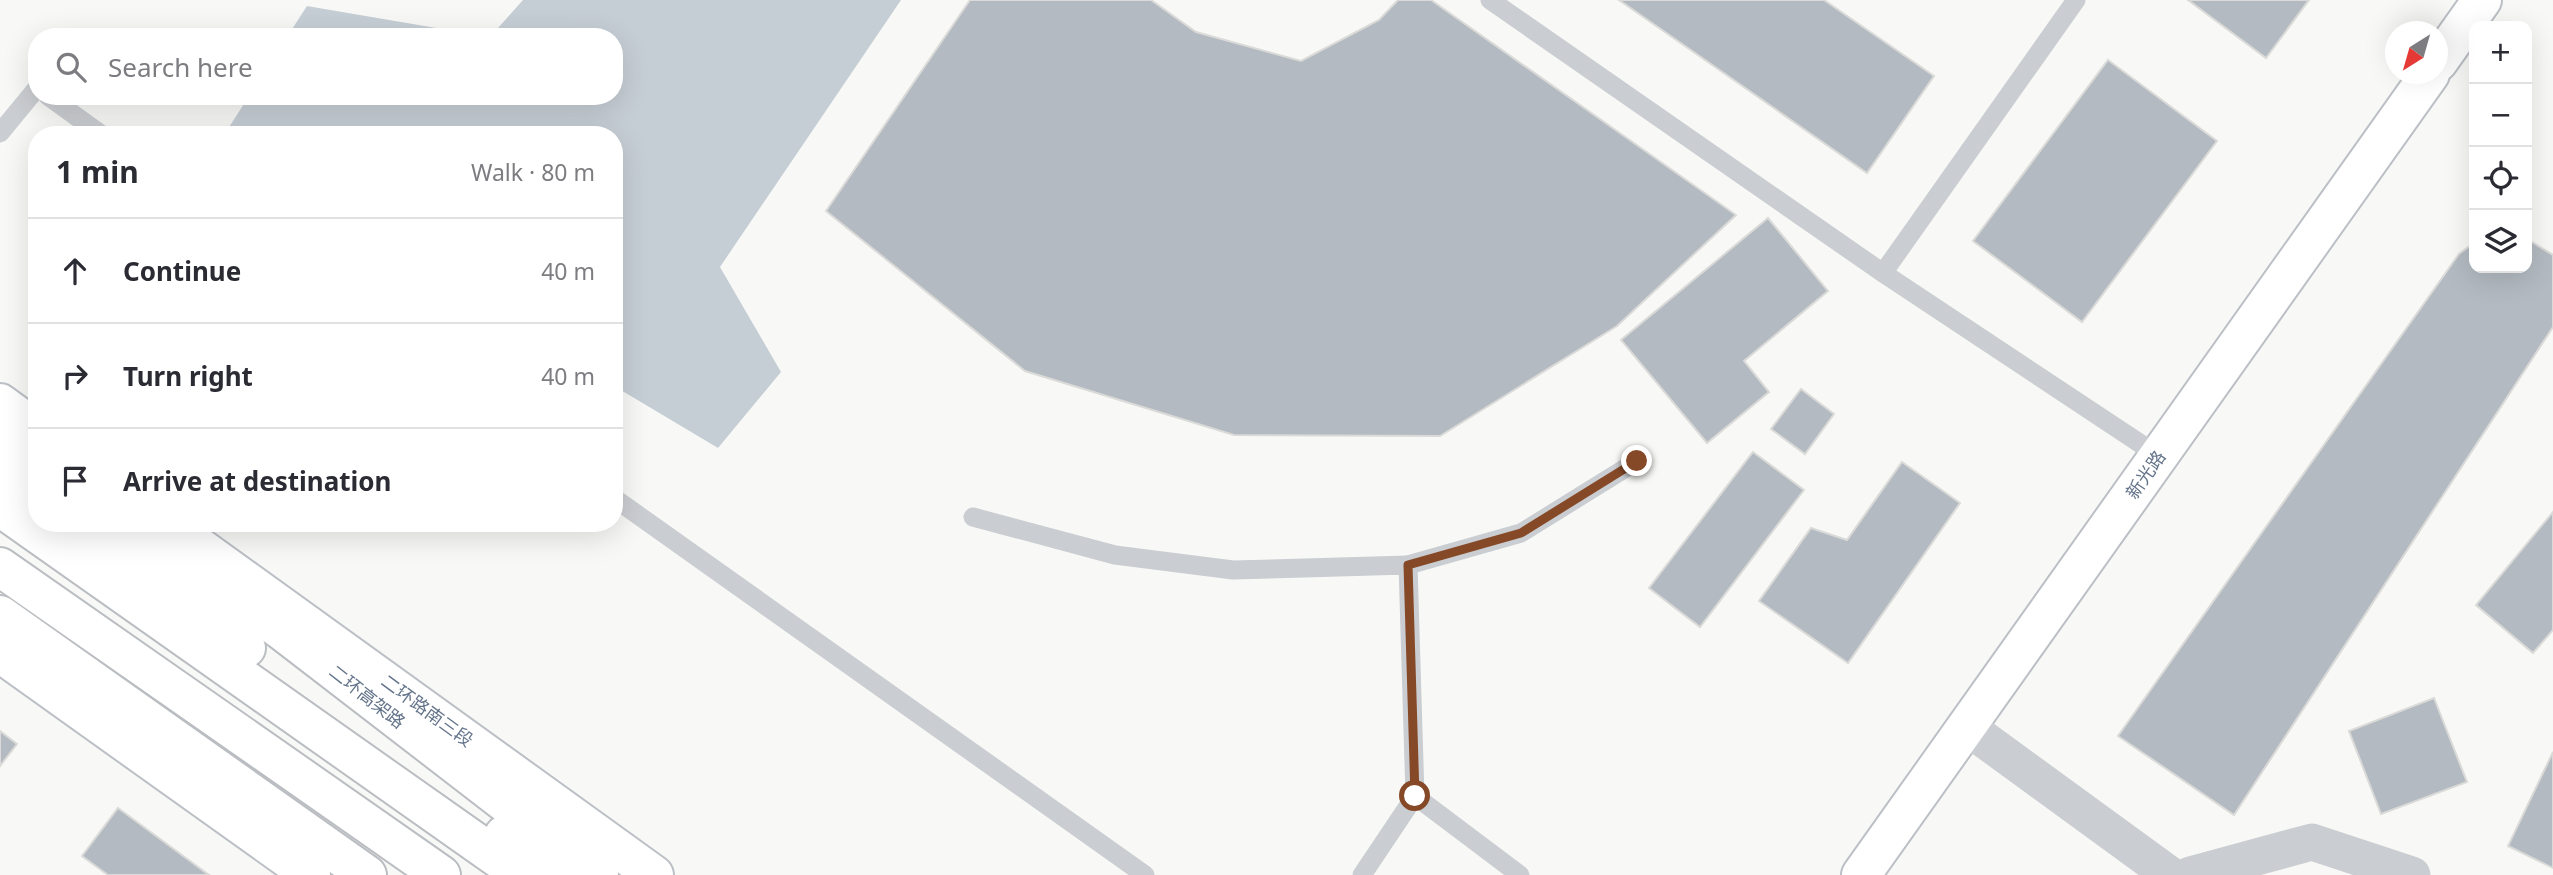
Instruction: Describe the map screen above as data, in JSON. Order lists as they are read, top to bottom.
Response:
{
  "streets": {
    "main road": ["新光路", "二环高架路", "二环路南三段"]
  },
  "north": "bottom left",
  "page": {
    "map_buttons": ["+", "−"],
    "search": "Search here",
    "heading": ["1 min", "Walk · 80 m"],
    "list": [
      ["Continue", "40 m"],
      ["Turn right", "40 m"],
      "Arrive at destination"
    ]
  }
}
